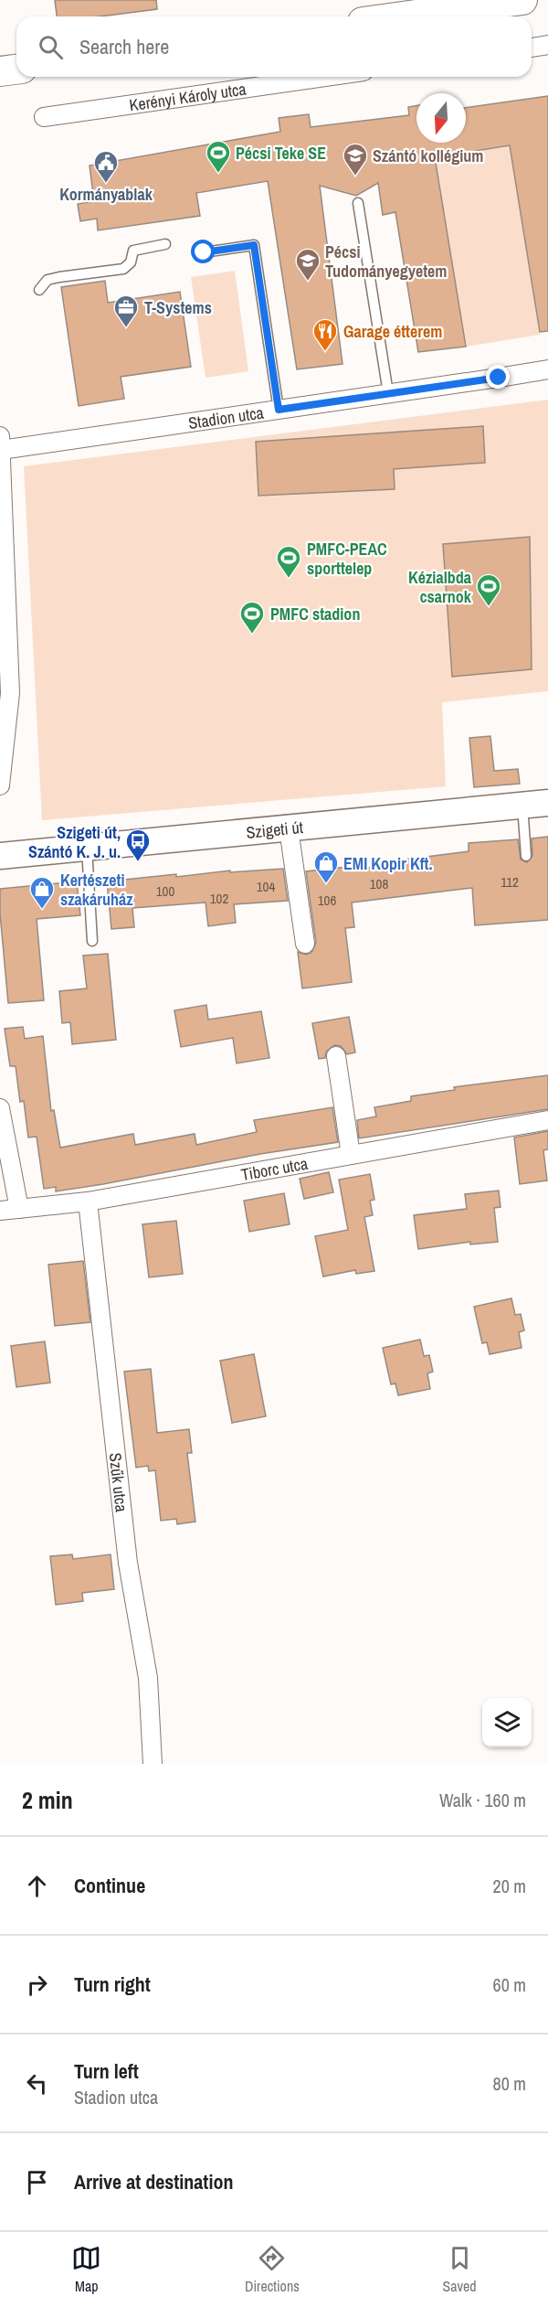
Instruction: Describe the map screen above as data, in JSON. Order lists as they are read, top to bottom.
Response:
{
  "streets": {
    "street": [
      "Kerényi Károly utca",
      "Stadion utca",
      "Szigeti út",
      "Tiborc utca",
      "Szűk utca"
    ]
  },
  "crossings": [
    ["Tiborc utca", "Szűk utca"]
  ],
  "places": {
    "sports": [
      "Pécsi Teke SE",
      "PMFC-PEAC sporttelep",
      "Kézialbda csarnok",
      "PMFC stadion"
    ],
    "school or university": ["Szántó kollégium", "Pécsi Tudományegyetem"],
    "public building": ["Kormányablak"],
    "office": ["T-Systems"],
    "restaurant": ["Garage étterem"],
    "bus stop": ["Szigeti út, Szántó K. J. u."],
    "shop": ["EMI Kopir Kft.", "Kertészeti szakáruház"]
  },
  "house_numbers": [
    "112",
    "108",
    "104",
    "100",
    "102",
    "106"
  ],
  "north": "bottom",
  "page": {
    "search": "Search here",
    "heading": ["2 min", "Walk · 160 m"],
    "list": [
      ["Continue", "20 m"],
      ["Turn right", "60 m"],
      ["Turn left", "Stadion utca", "80 m"],
      "Arrive at destination"
    ],
    "nav": ["Map", "Directions", "Saved"]
  }
}
